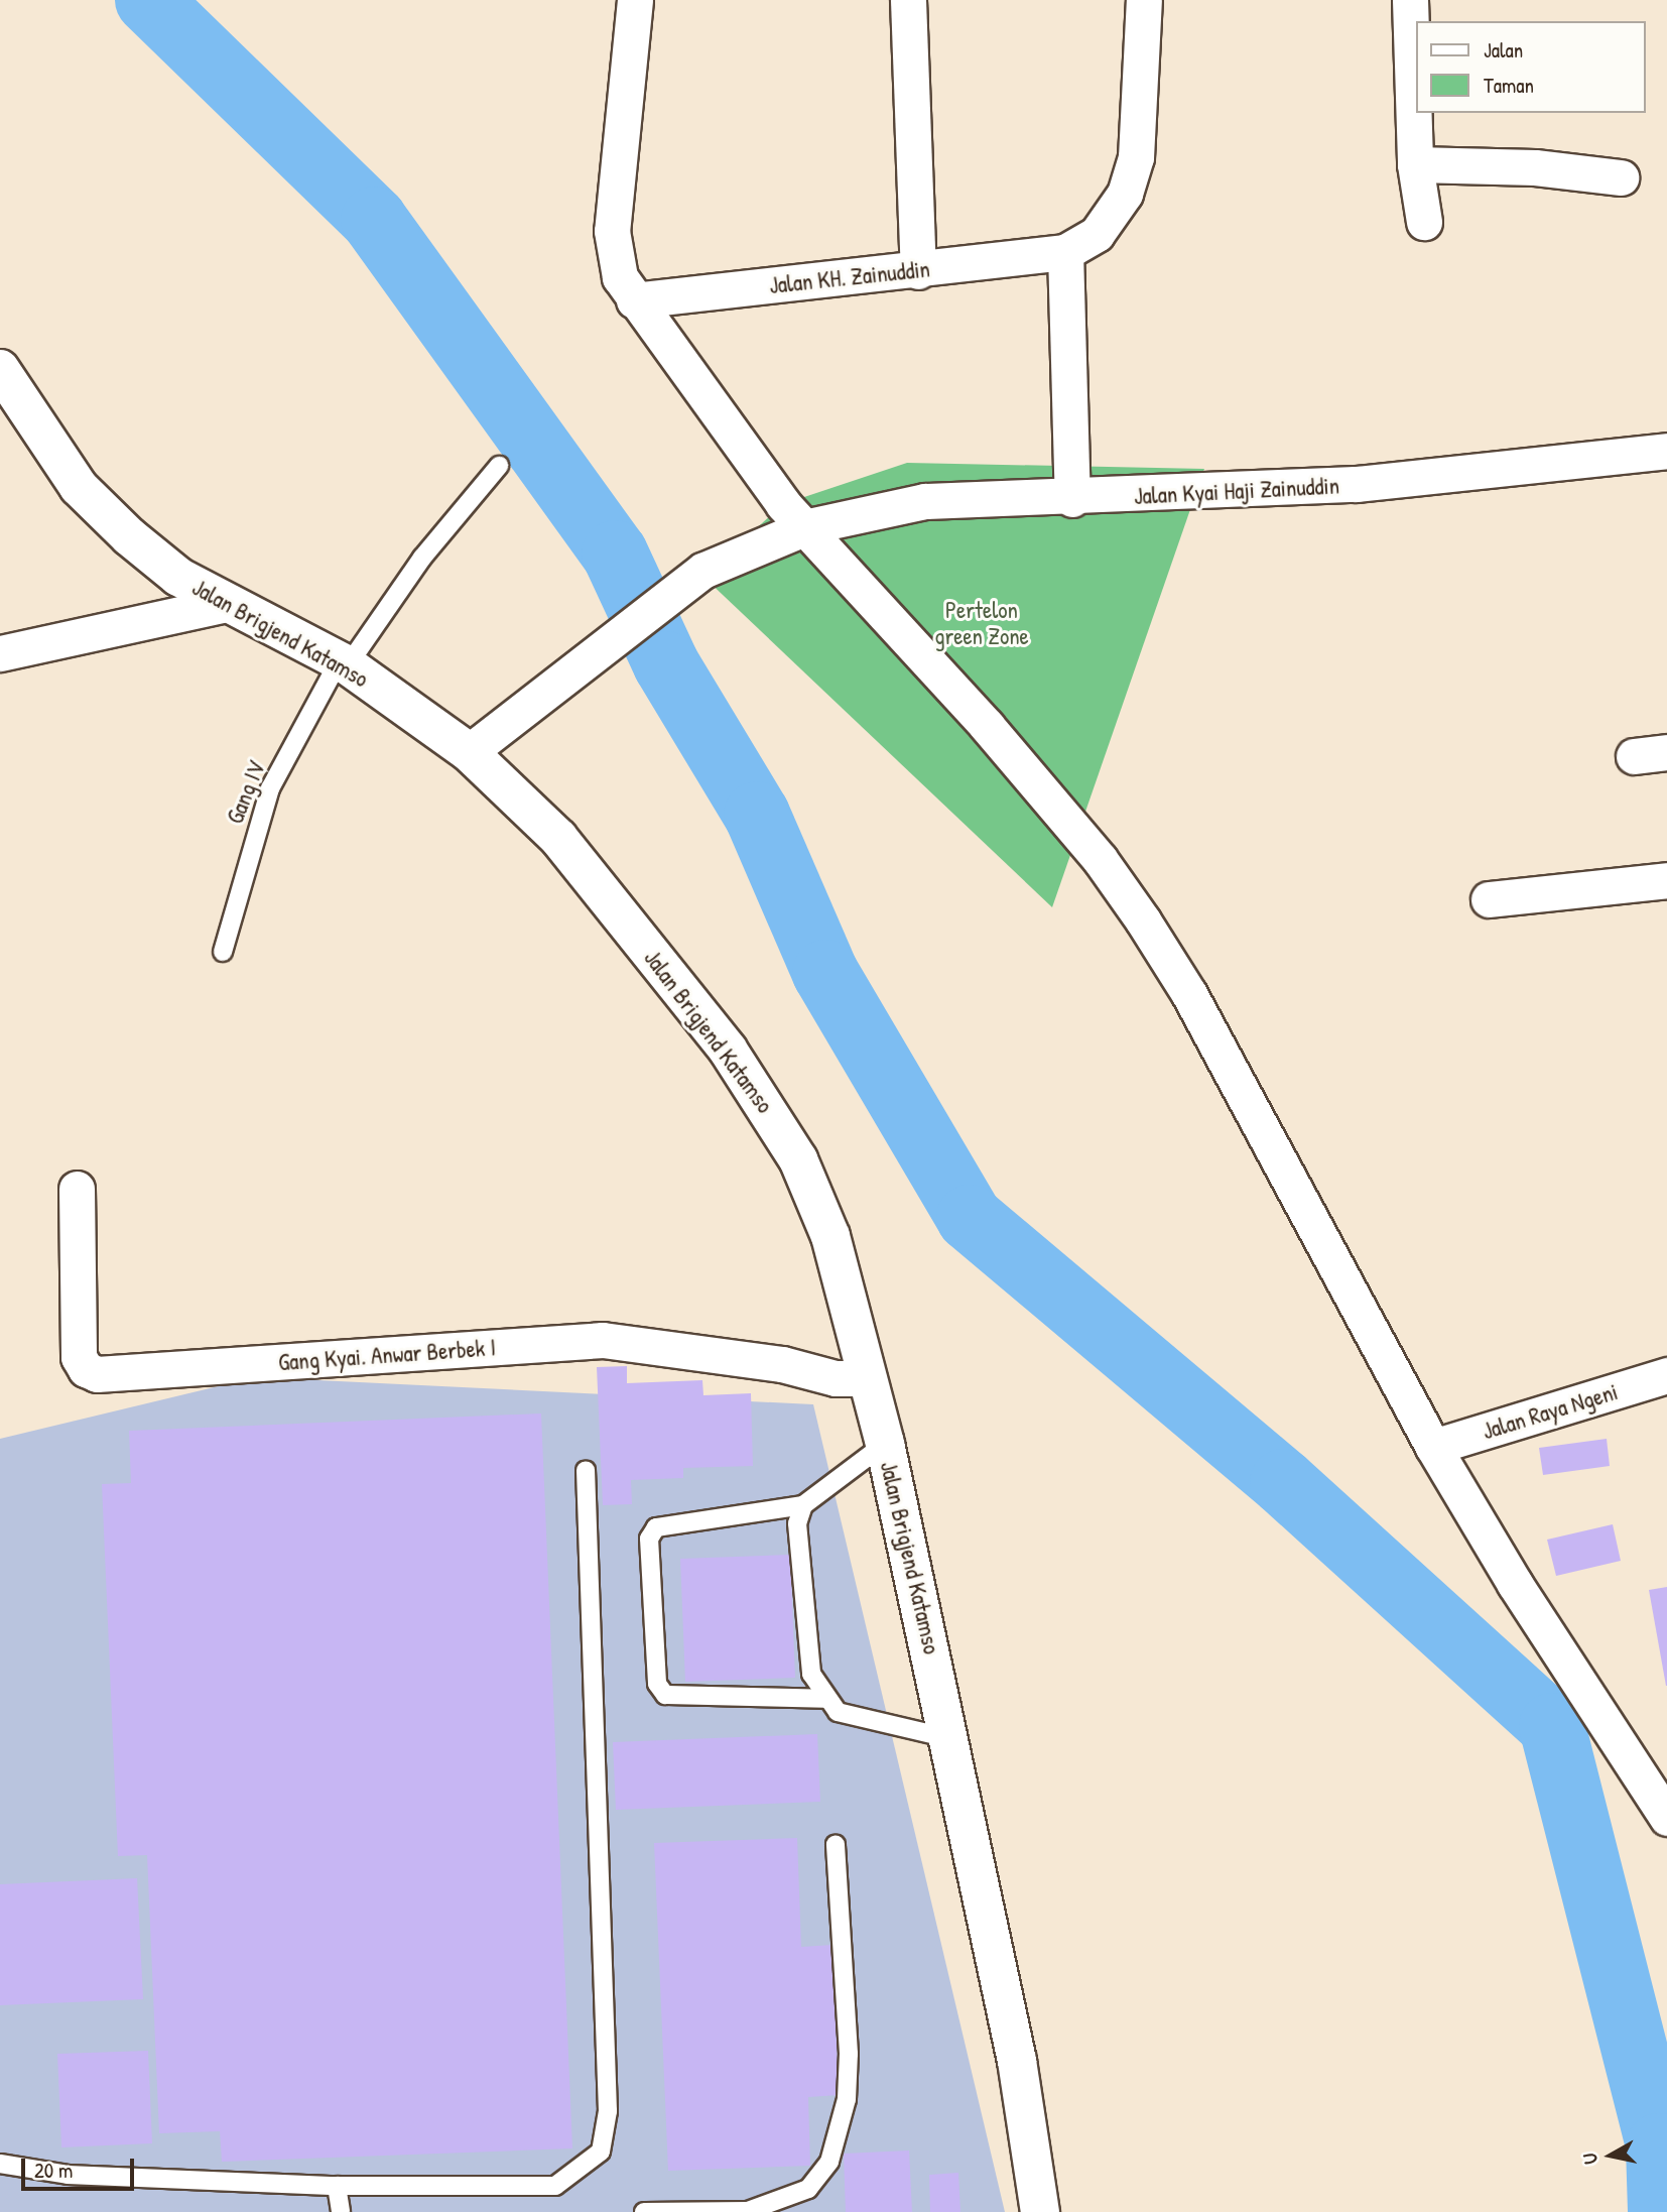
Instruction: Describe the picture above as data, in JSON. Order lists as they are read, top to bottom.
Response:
{
  "streets": {
    "street": [
      "Jalan KH. Zainuddin",
      "Jalan Kyai Haji Zainuddin",
      "Jalan Brigjend Katamso",
      "Gang Kyai. Anwar Berbek I",
      "Jalan Raya Ngeni"
    ],
    "lane": ["Gang IV"]
  },
  "crossings": [
    ["Jalan Kyai Haji Zainuddin", "Jalan Brigjend Katamso"],
    ["Jalan Brigjend Katamso", "Gang IV"],
    ["Jalan Brigjend Katamso", "Gang Kyai. Anwar Berbek I"]
  ],
  "parks": ["Pertelon green Zone"],
  "legend": ["Jalan", "Taman"],
  "scale_bar": "20 m",
  "north": "left"
}
